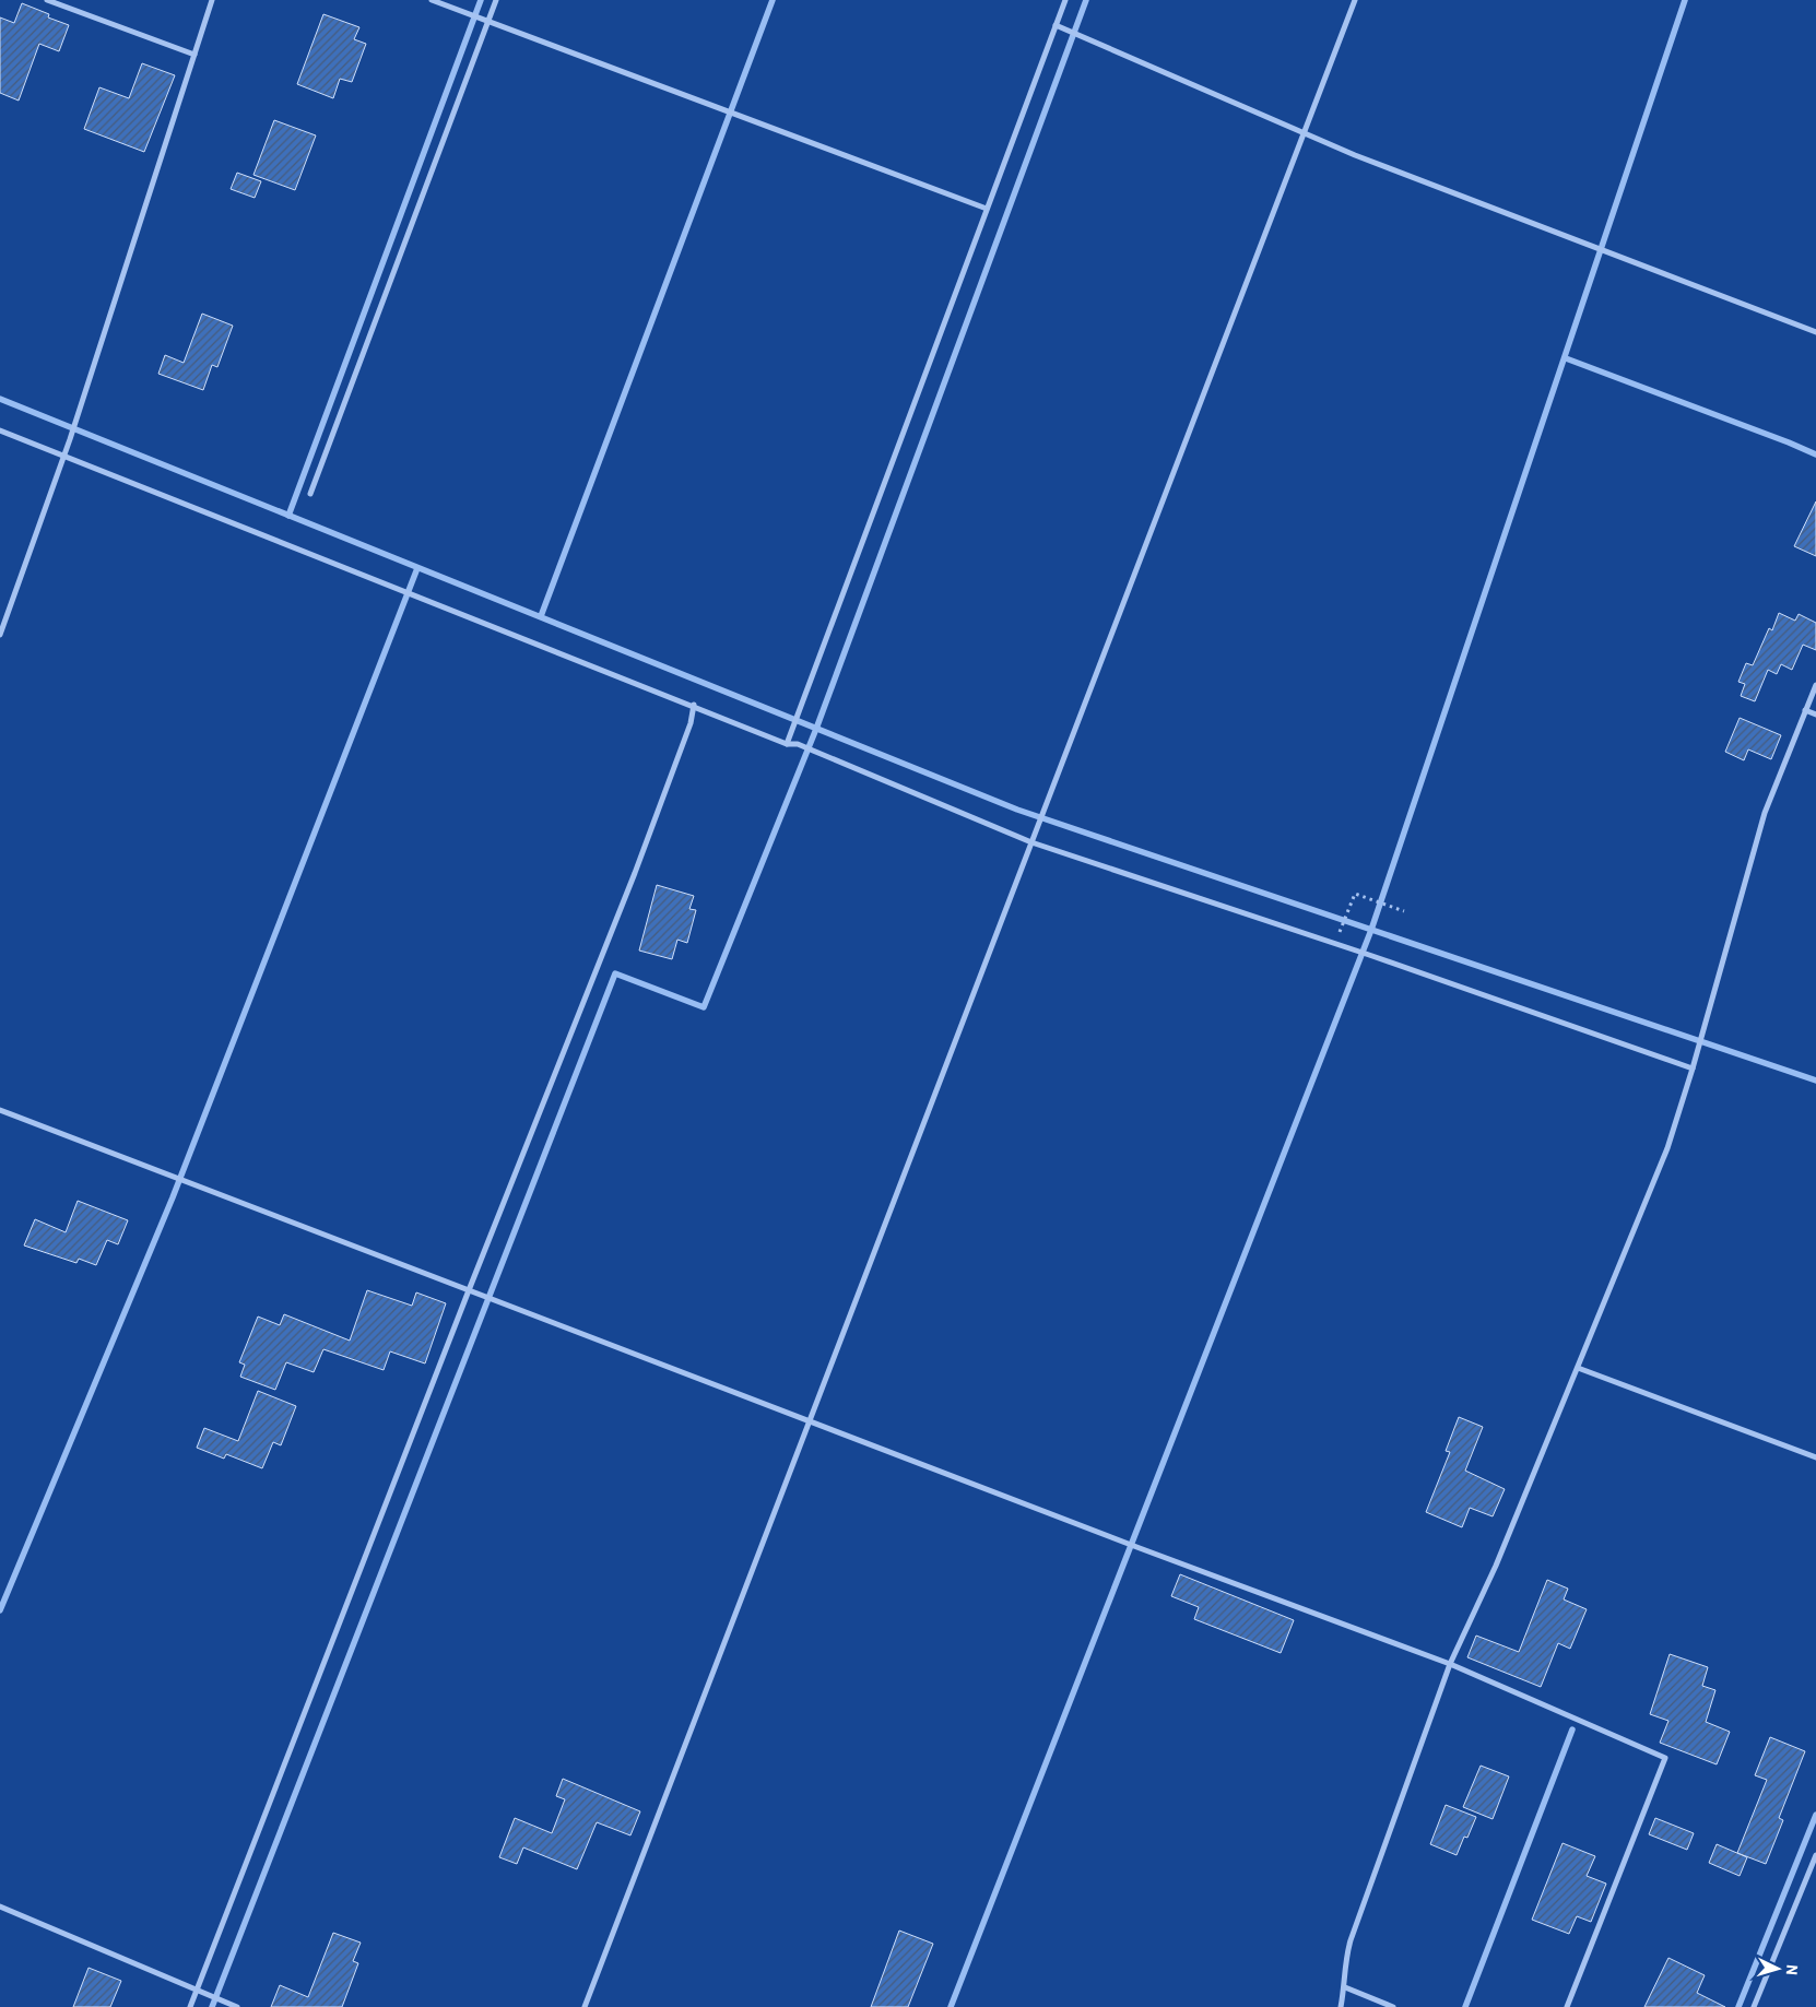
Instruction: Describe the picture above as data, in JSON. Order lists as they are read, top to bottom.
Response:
{
  "north": "right"
}
